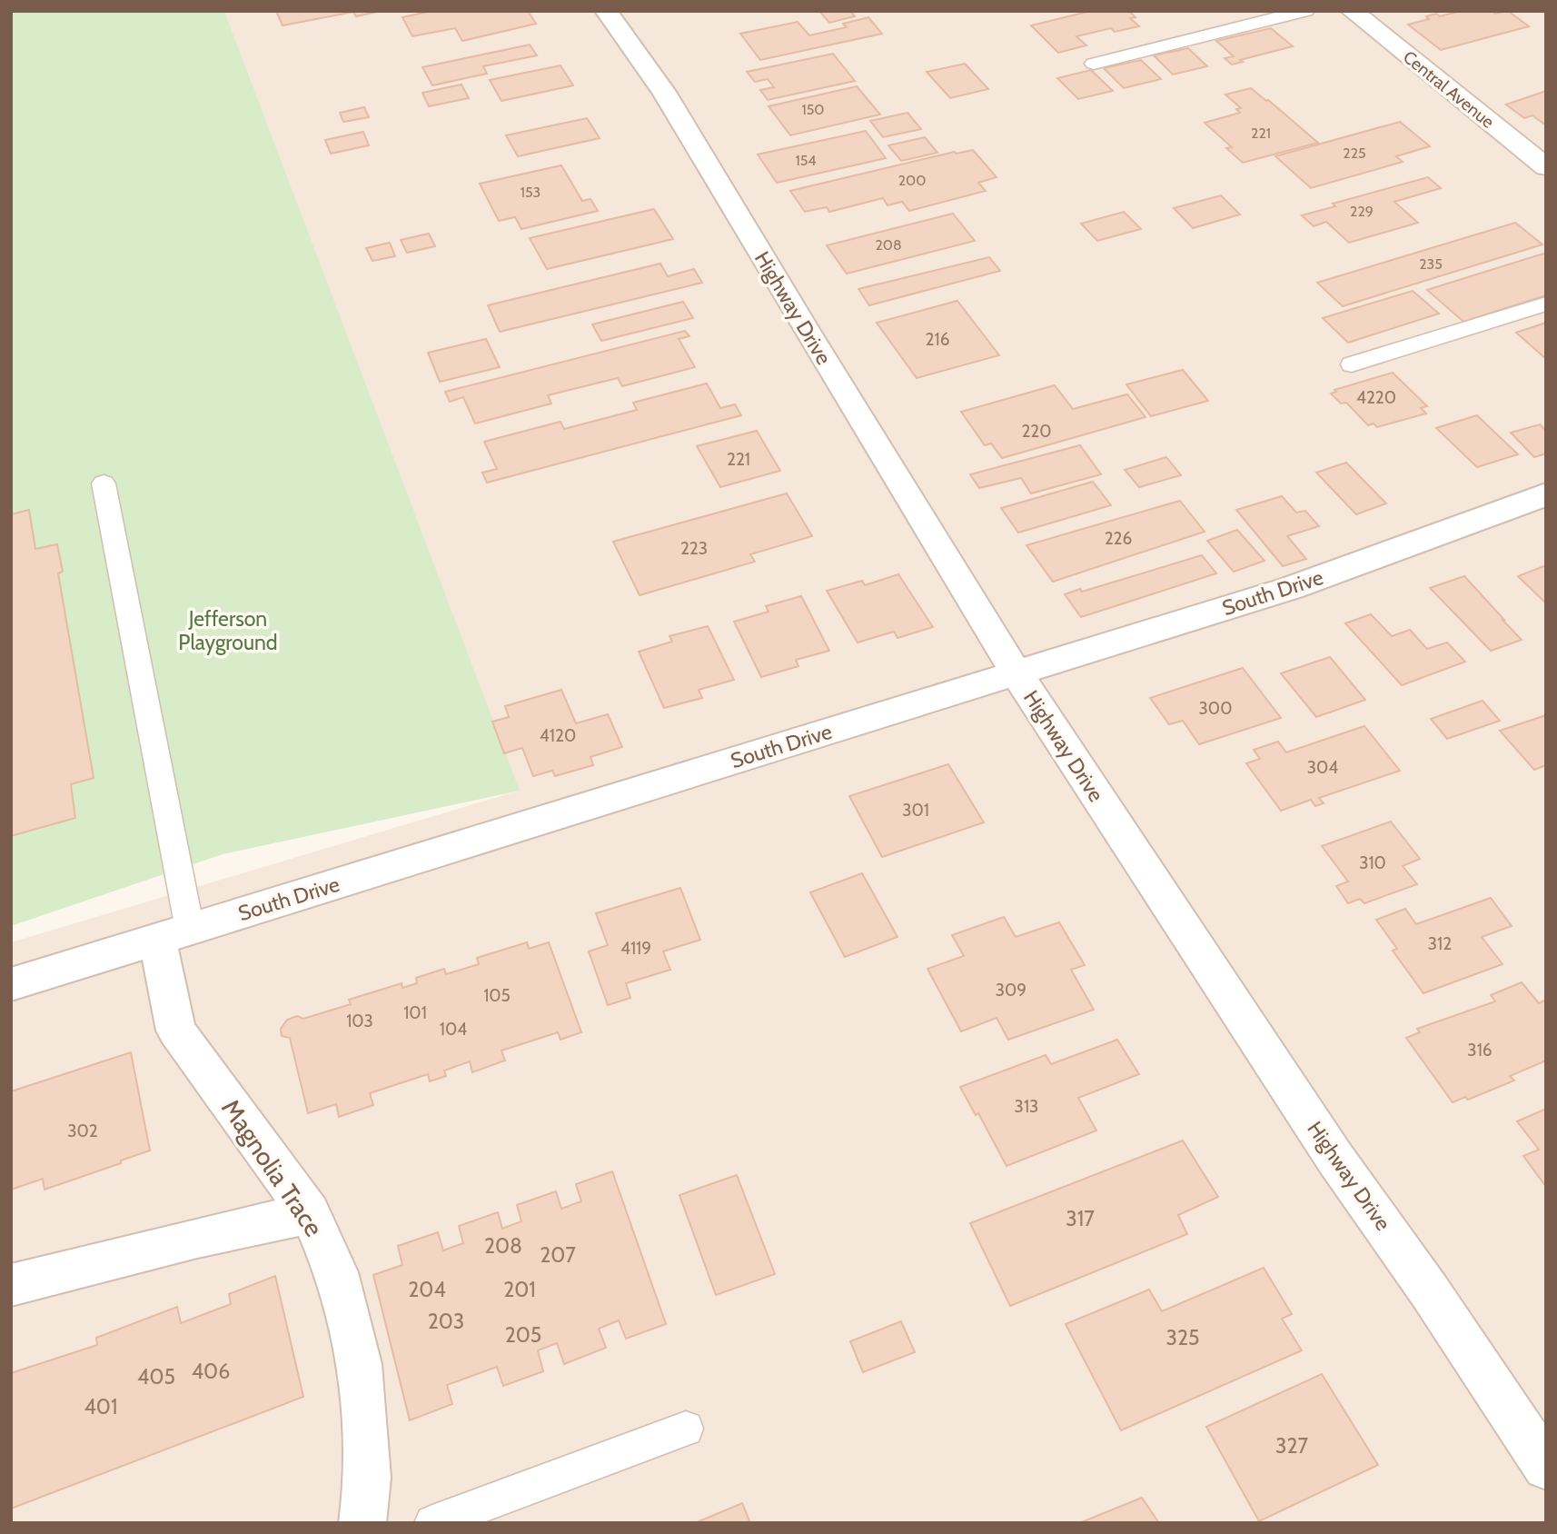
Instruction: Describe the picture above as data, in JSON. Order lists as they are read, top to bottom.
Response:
{
  "streets": {
    "street": [
      "Central Avenue",
      "Highway Drive",
      "South Drive",
      "Magnolia Trace"
    ]
  },
  "crossings": [
    ["Highway Drive", "South Drive"],
    ["South Drive", "Magnolia Trace"]
  ],
  "parks": ["Jefferson Playground"],
  "house_numbers": [
    "150",
    "221",
    "225",
    "154",
    "200",
    "153",
    "229",
    "208",
    "235",
    "216",
    "4220",
    "220",
    "221",
    "226",
    "223",
    "300",
    "4120",
    "304",
    "301",
    "310",
    "312",
    "4119",
    "309",
    "105",
    "101",
    "103",
    "104",
    "316",
    "313",
    "302",
    "317",
    "208",
    "207",
    "204",
    "201",
    "203",
    "205",
    "325",
    "406",
    "405",
    "401",
    "327"
  ]
}
